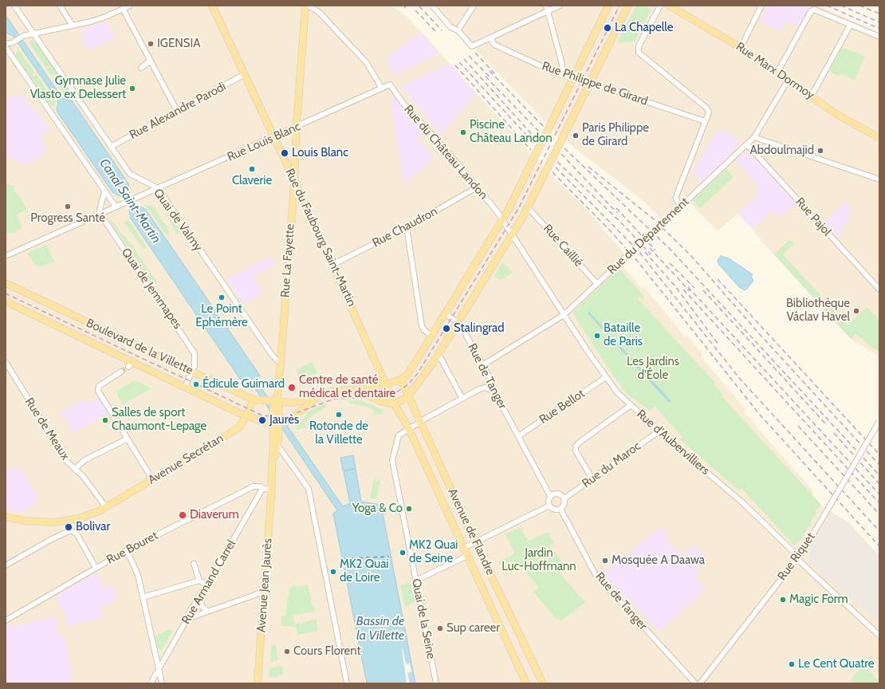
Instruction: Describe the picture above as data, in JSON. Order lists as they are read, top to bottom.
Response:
{
  "streets": {
    "main road": [
      "Rue Marx Dormoy",
      "Rue du Faubourg Saint-Martin",
      "Rue La Fayette",
      "Boulevard de la Villette",
      "Avenue Secrétan",
      "Avenue de Flandre",
      "Avenue Jean Jaurès"
    ],
    "street": [
      "Rue Philippe de Girard",
      "Rue Alexandre Parodi",
      "Rue Louis Blanc",
      "Rue du Château Landon",
      "Rue Pajol",
      "Quai de Valmy",
      "Rue Chaudron",
      "Rue du Département",
      "Rue Caillié",
      "Quai de Jemmapes",
      "Rue de Tanger",
      "Rue Bellot",
      "Rue de Meaux",
      "Rue d'Aubervilliers",
      "Rue du Maroc",
      "Rue Bouret",
      "Rue Riquet",
      "Rue Armand Carrel",
      "Quai de la Seine"
    ]
  },
  "crossings": [
    ["Rue Marx Dormoy", "Rue du Département"],
    ["Rue Alexandre Parodi", "Quai de Valmy"],
    ["Rue Alexandre Parodi", "Rue du Faubourg Saint-Martin"],
    ["Rue Louis Blanc", "Rue du Château Landon"],
    ["Rue Louis Blanc", "Quai de Valmy"],
    ["Rue Louis Blanc", "Rue du Faubourg Saint-Martin"],
    ["Rue Louis Blanc", "Rue La Fayette"],
    ["Rue du Château Landon", "Rue Chaudron"],
    ["Rue du Château Landon", "Rue d'Aubervilliers"],
    ["Rue Pajol", "Rue du Département"],
    ["Quai de Valmy", "Rue La Fayette"],
    ["Rue Chaudron", "Rue du Faubourg Saint-Martin"],
    ["Rue du Département", "Rue Caillié"],
    ["Rue du Département", "Rue de Tanger"],
    ["Rue du Département", "Rue d'Aubervilliers"],
    ["Rue du Faubourg Saint-Martin", "Rue La Fayette"],
    ["Rue du Faubourg Saint-Martin", "Boulevard de la Villette"],
    ["Rue du Faubourg Saint-Martin", "Avenue de Flandre"],
    ["Rue La Fayette", "Boulevard de la Villette"],
    ["Rue La Fayette", "Avenue Jean Jaurès"],
    ["Quai de Jemmapes", "Boulevard de la Villette"],
    ["Boulevard de la Villette", "Avenue Secrétan"],
    ["Boulevard de la Villette", "Avenue de Flandre"],
    ["Boulevard de la Villette", "Avenue Jean Jaurès"],
    ["Rue de Tanger", "Rue Bellot"],
    ["Rue de Tanger", "Rue du Maroc"],
    ["Rue de Tanger", "Quai de la Seine"],
    ["Rue Bellot", "Rue d'Aubervilliers"],
    ["Rue de Meaux", "Avenue Secrétan"],
    ["Rue d'Aubervilliers", "Rue du Maroc"],
    ["Rue d'Aubervilliers", "Rue Riquet"],
    ["Avenue de Flandre", "Quai de la Seine"],
    ["Rue Bouret", "Rue Armand Carrel"]
  ],
  "water": ["Canal Saint-Martin", "Bassin de la Villette"],
  "parks": ["Les Jardins d'Éole", "Jardin Luc-Hoffmann"],
  "places": [
    "La Chapelle",
    "IGENSIA",
    "Gymnase Julie Vlasto ex Delessert",
    "Piscine Château Landon",
    "Paris Philippe de Girard",
    "Abdoulmajid",
    "Louis Blanc",
    "Claverie",
    "Progress Santé",
    "Le Point Ephémère",
    "Bibliothèque Václav Havel",
    "Stalingrad",
    "Bataille de Paris",
    "Édicule Guimard",
    "Centre de santé médical et dentaire",
    "Rotonde de la Villette",
    "Salles de sport Chaumont-Lepage",
    "Jaurès",
    "Yoga & Co",
    "Diaverum",
    "Bolivar",
    "MK2 Quai de Seine",
    "Mosquée A Daawa",
    "MK2 Quai de Loire",
    "Magic Form",
    "Sup career",
    "Cours Florent",
    "Le Cent Quatre"
  ]
}
